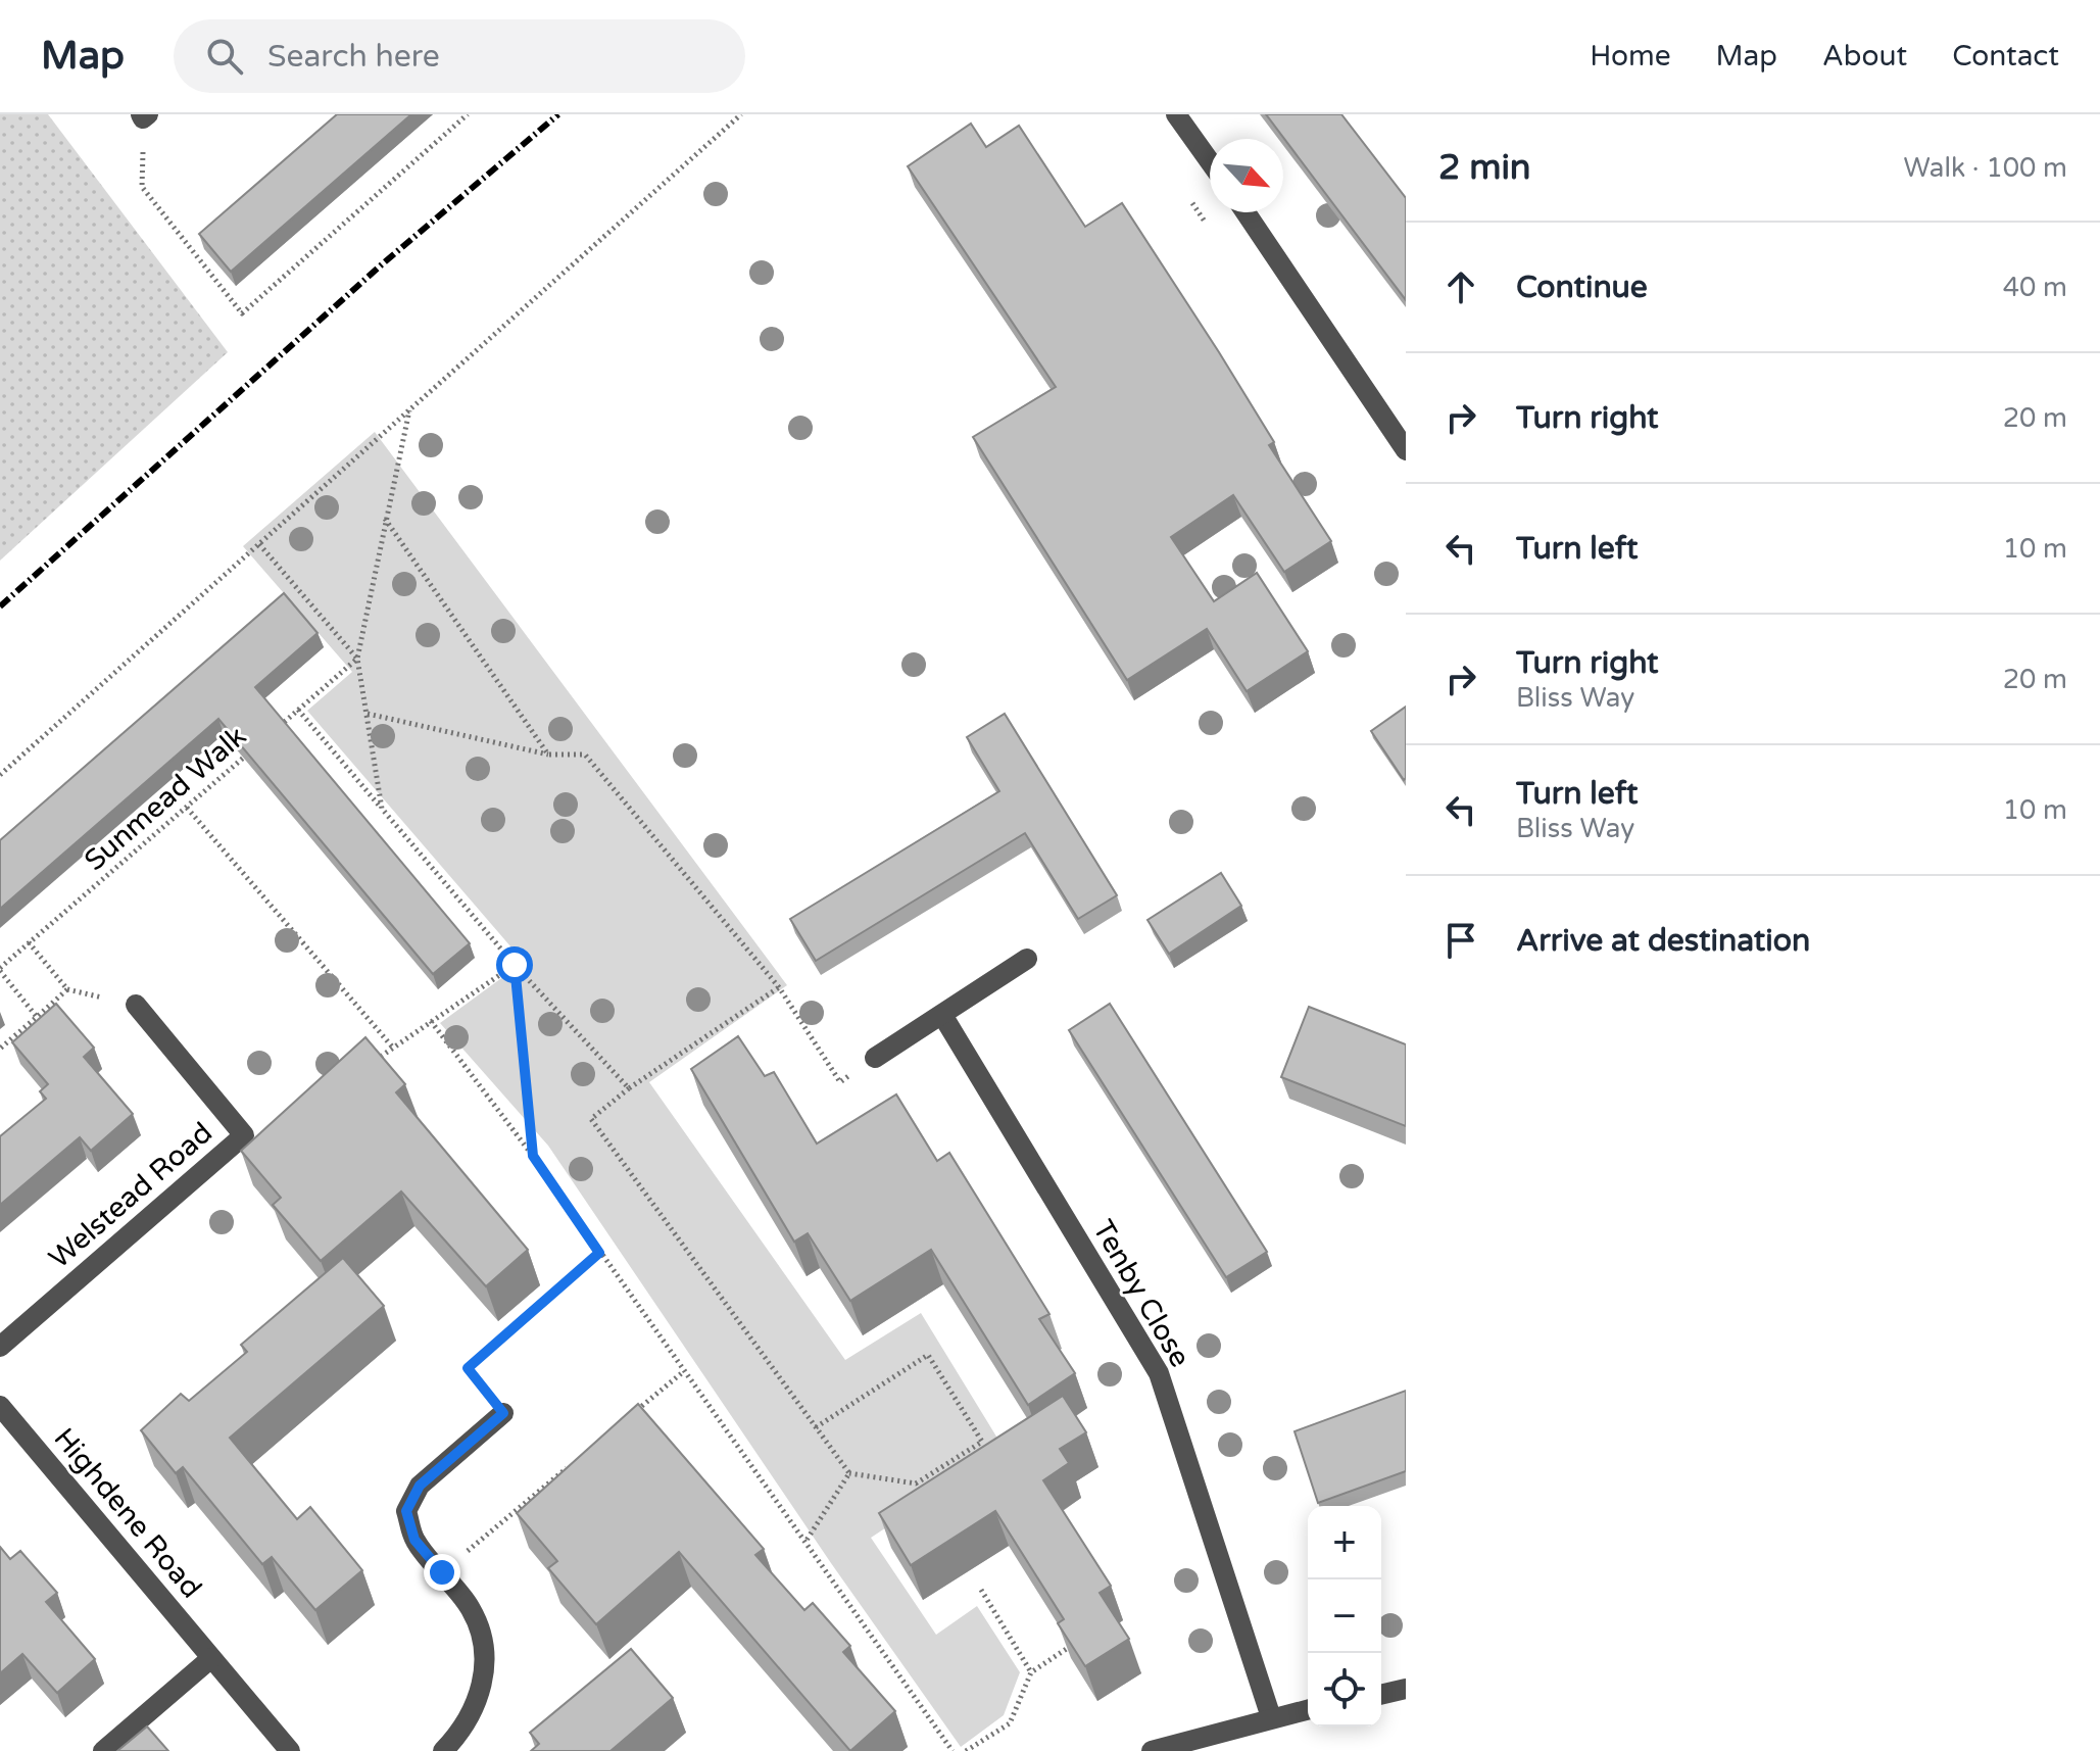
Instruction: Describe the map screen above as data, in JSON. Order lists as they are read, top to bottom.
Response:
{
  "streets": {
    "street": ["Welstead Road", "Tenby Close", "Highdene Road"],
    "path": ["Sunmead Walk"]
  },
  "north": "bottom right",
  "page": {
    "header": "Map",
    "search": "Search here",
    "nav": [
      "Home",
      "Map",
      "About",
      "Contact"
    ],
    "heading": ["2 min", "Walk · 100 m"],
    "list": [
      ["Continue", "40 m"],
      ["Turn right", "20 m"],
      ["Turn left", "10 m"],
      ["Turn right", "Bliss Way", "20 m"],
      ["Turn left", "Bliss Way", "10 m"],
      "Arrive at destination"
    ],
    "map_buttons": ["+", "−"]
  }
}
